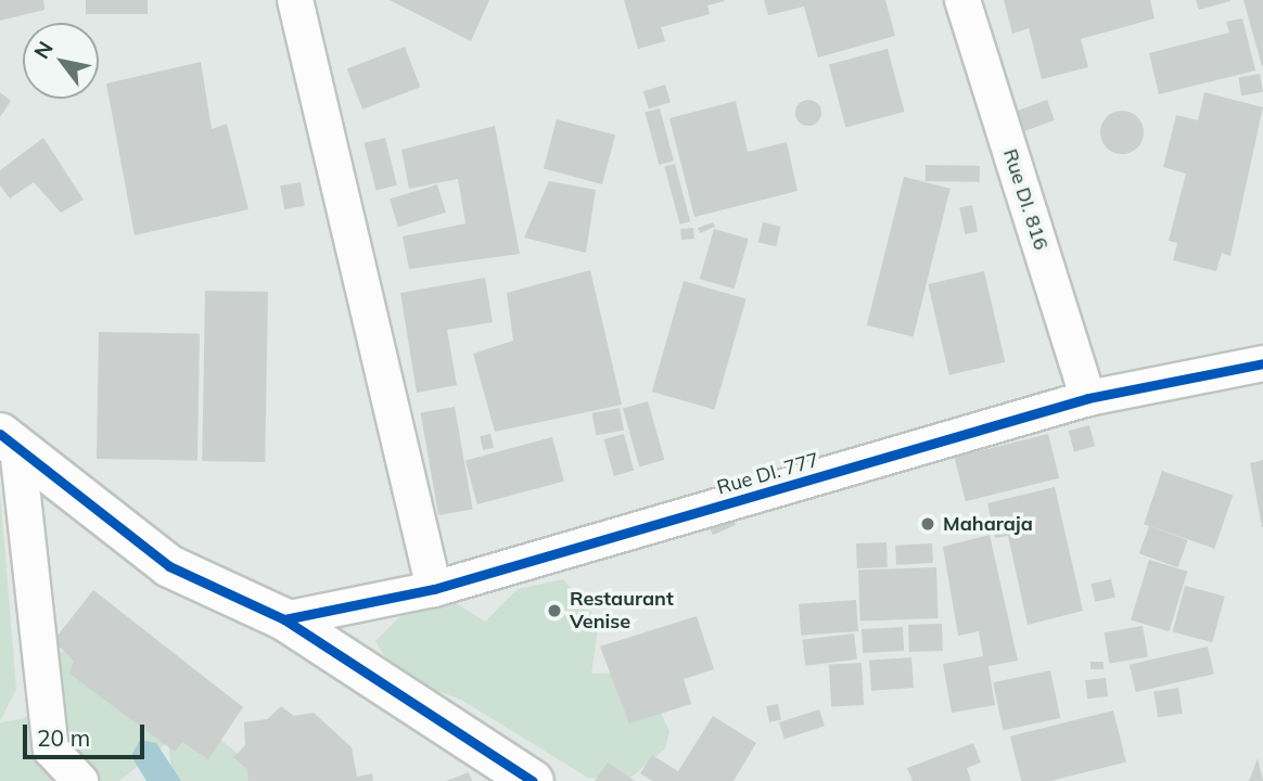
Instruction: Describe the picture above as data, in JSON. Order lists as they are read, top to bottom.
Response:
{
  "streets": {
    "street": ["Rue DI. 816", "Rue DI. 777"]
  },
  "crossings": [
    ["Rue DI. 816", "Rue DI. 777"]
  ],
  "places": ["Maharaja", "Restaurant Venise"],
  "scale_bar": "20 m",
  "north": "top left"
}
